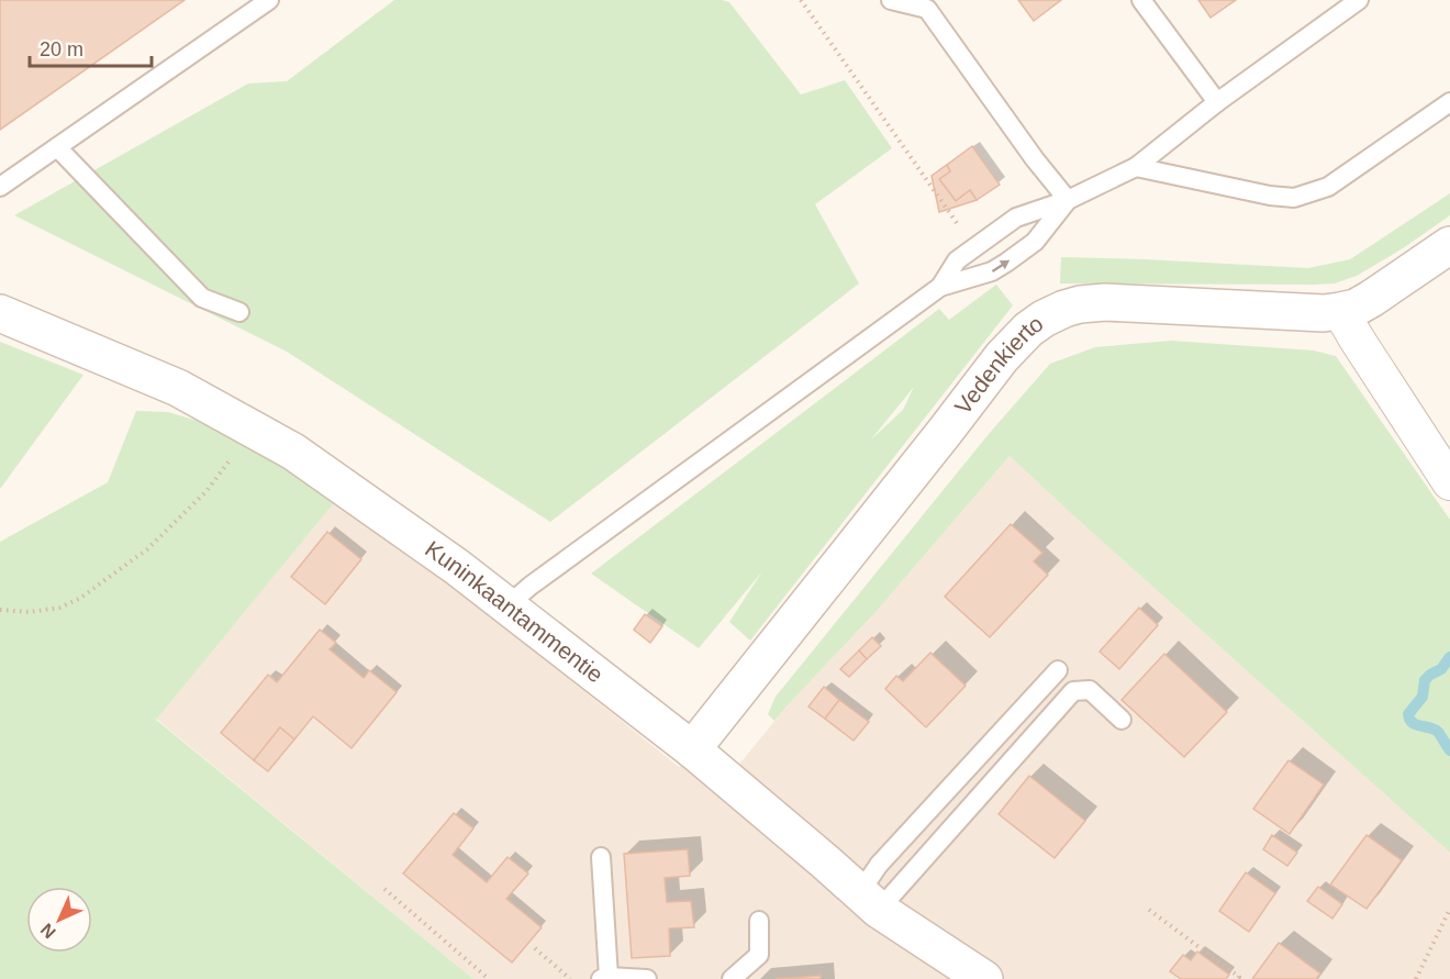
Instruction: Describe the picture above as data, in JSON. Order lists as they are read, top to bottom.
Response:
{
  "streets": {
    "street": ["Vedenkierto", "Kuninkaantammentie"]
  },
  "crossings": [
    ["Vedenkierto", "Kuninkaantammentie"]
  ],
  "scale_bar": "20 m",
  "north": "bottom left"
}
